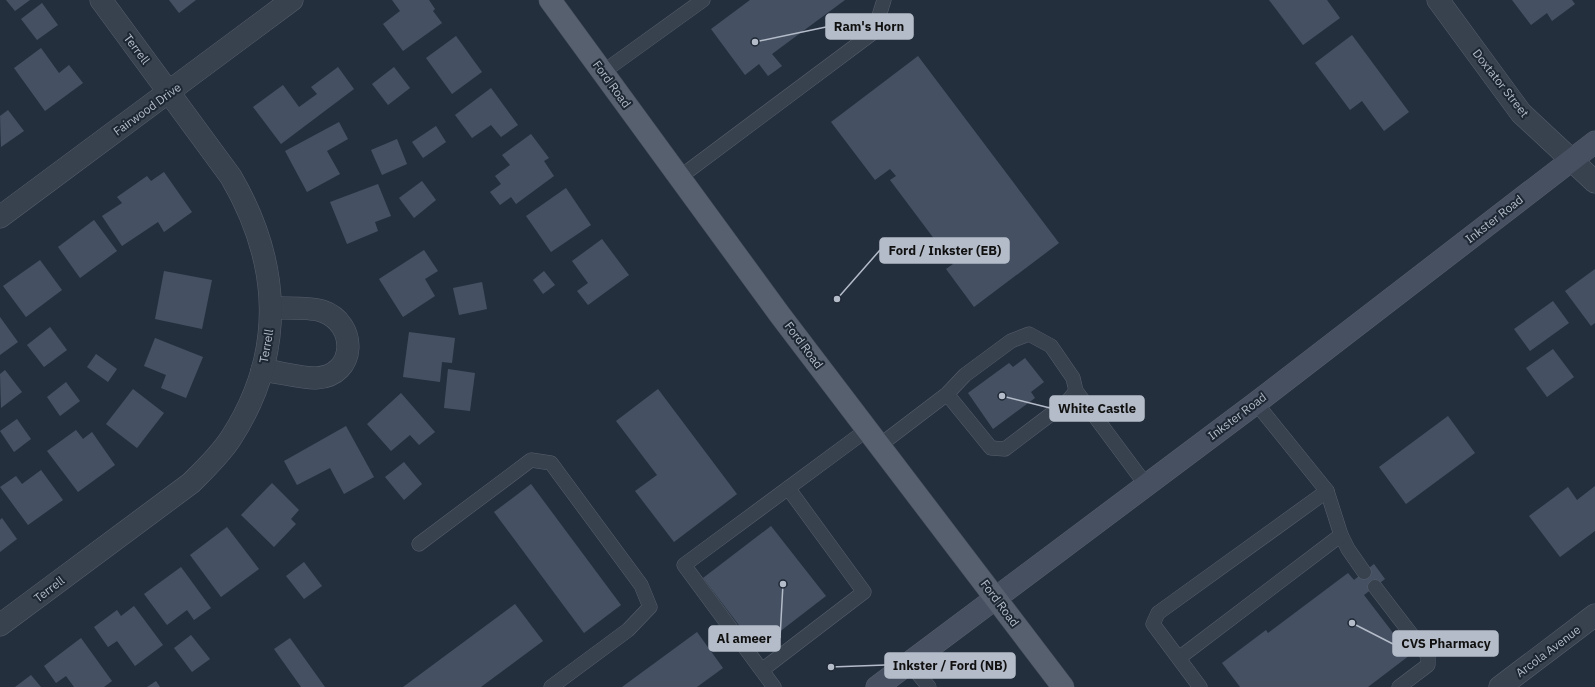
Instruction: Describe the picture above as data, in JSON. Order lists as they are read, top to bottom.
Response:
{
  "streets": {
    "main road": ["Ford Road", "Inkster Road"],
    "street": [
      "Terrell",
      "Doxtator Street",
      "Fairwood Drive",
      "Arcola Avenue"
    ]
  },
  "crossings": [
    ["Terrell", "Fairwood Drive"],
    ["Doxtator Street", "Inkster Road"],
    ["Ford Road", "Inkster Road"]
  ],
  "places": [
    "Ram's Horn",
    "Ford / Inkster (EB)",
    "White Castle",
    "Al ameer",
    "CVS Pharmacy",
    "Inkster / Ford (NB)"
  ]
}
